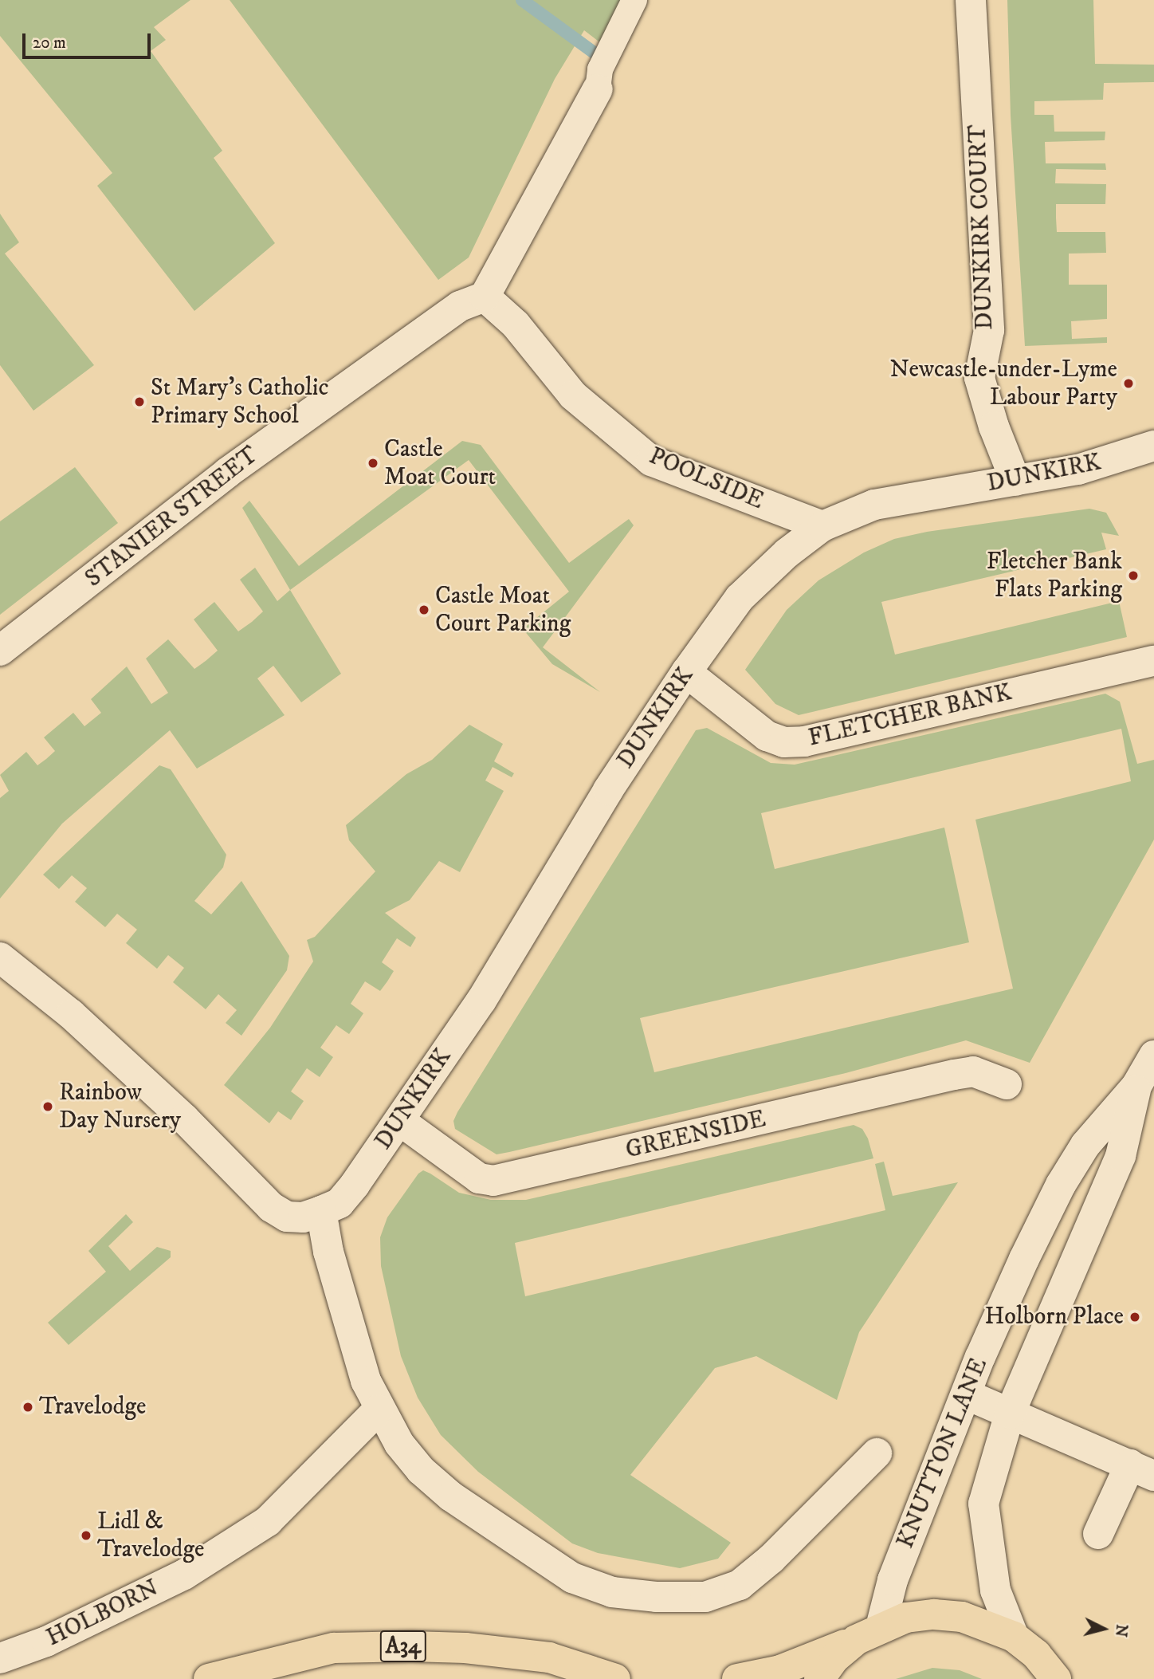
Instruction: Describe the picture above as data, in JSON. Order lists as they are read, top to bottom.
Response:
{
  "streets": {
    "highway": ["A34"],
    "street": [
      "DUNKIRK COURT",
      "DUNKIRK",
      "POOLSIDE",
      "STANIER STREET",
      "FLETCHER BANK",
      "GREENSIDE",
      "KNUTTON LANE",
      "HOLBORN"
    ]
  },
  "crossings": [
    ["DUNKIRK COURT", "DUNKIRK"],
    ["DUNKIRK", "POOLSIDE"],
    ["DUNKIRK", "FLETCHER BANK"],
    ["DUNKIRK", "GREENSIDE"],
    ["POOLSIDE", "STANIER STREET"]
  ],
  "places": [
    "Newcastle-under-Lyme Labour Party",
    "St Mary's Catholic Primary School",
    "Castle Moat Court",
    "Fletcher Bank Flats Parking",
    "Castle Moat Court Parking",
    "Rainbow Day Nursery",
    "Holborn Place",
    "Travelodge",
    "Lidl & Travelodge"
  ],
  "scale_bar": "20 m",
  "north": "right"
}
